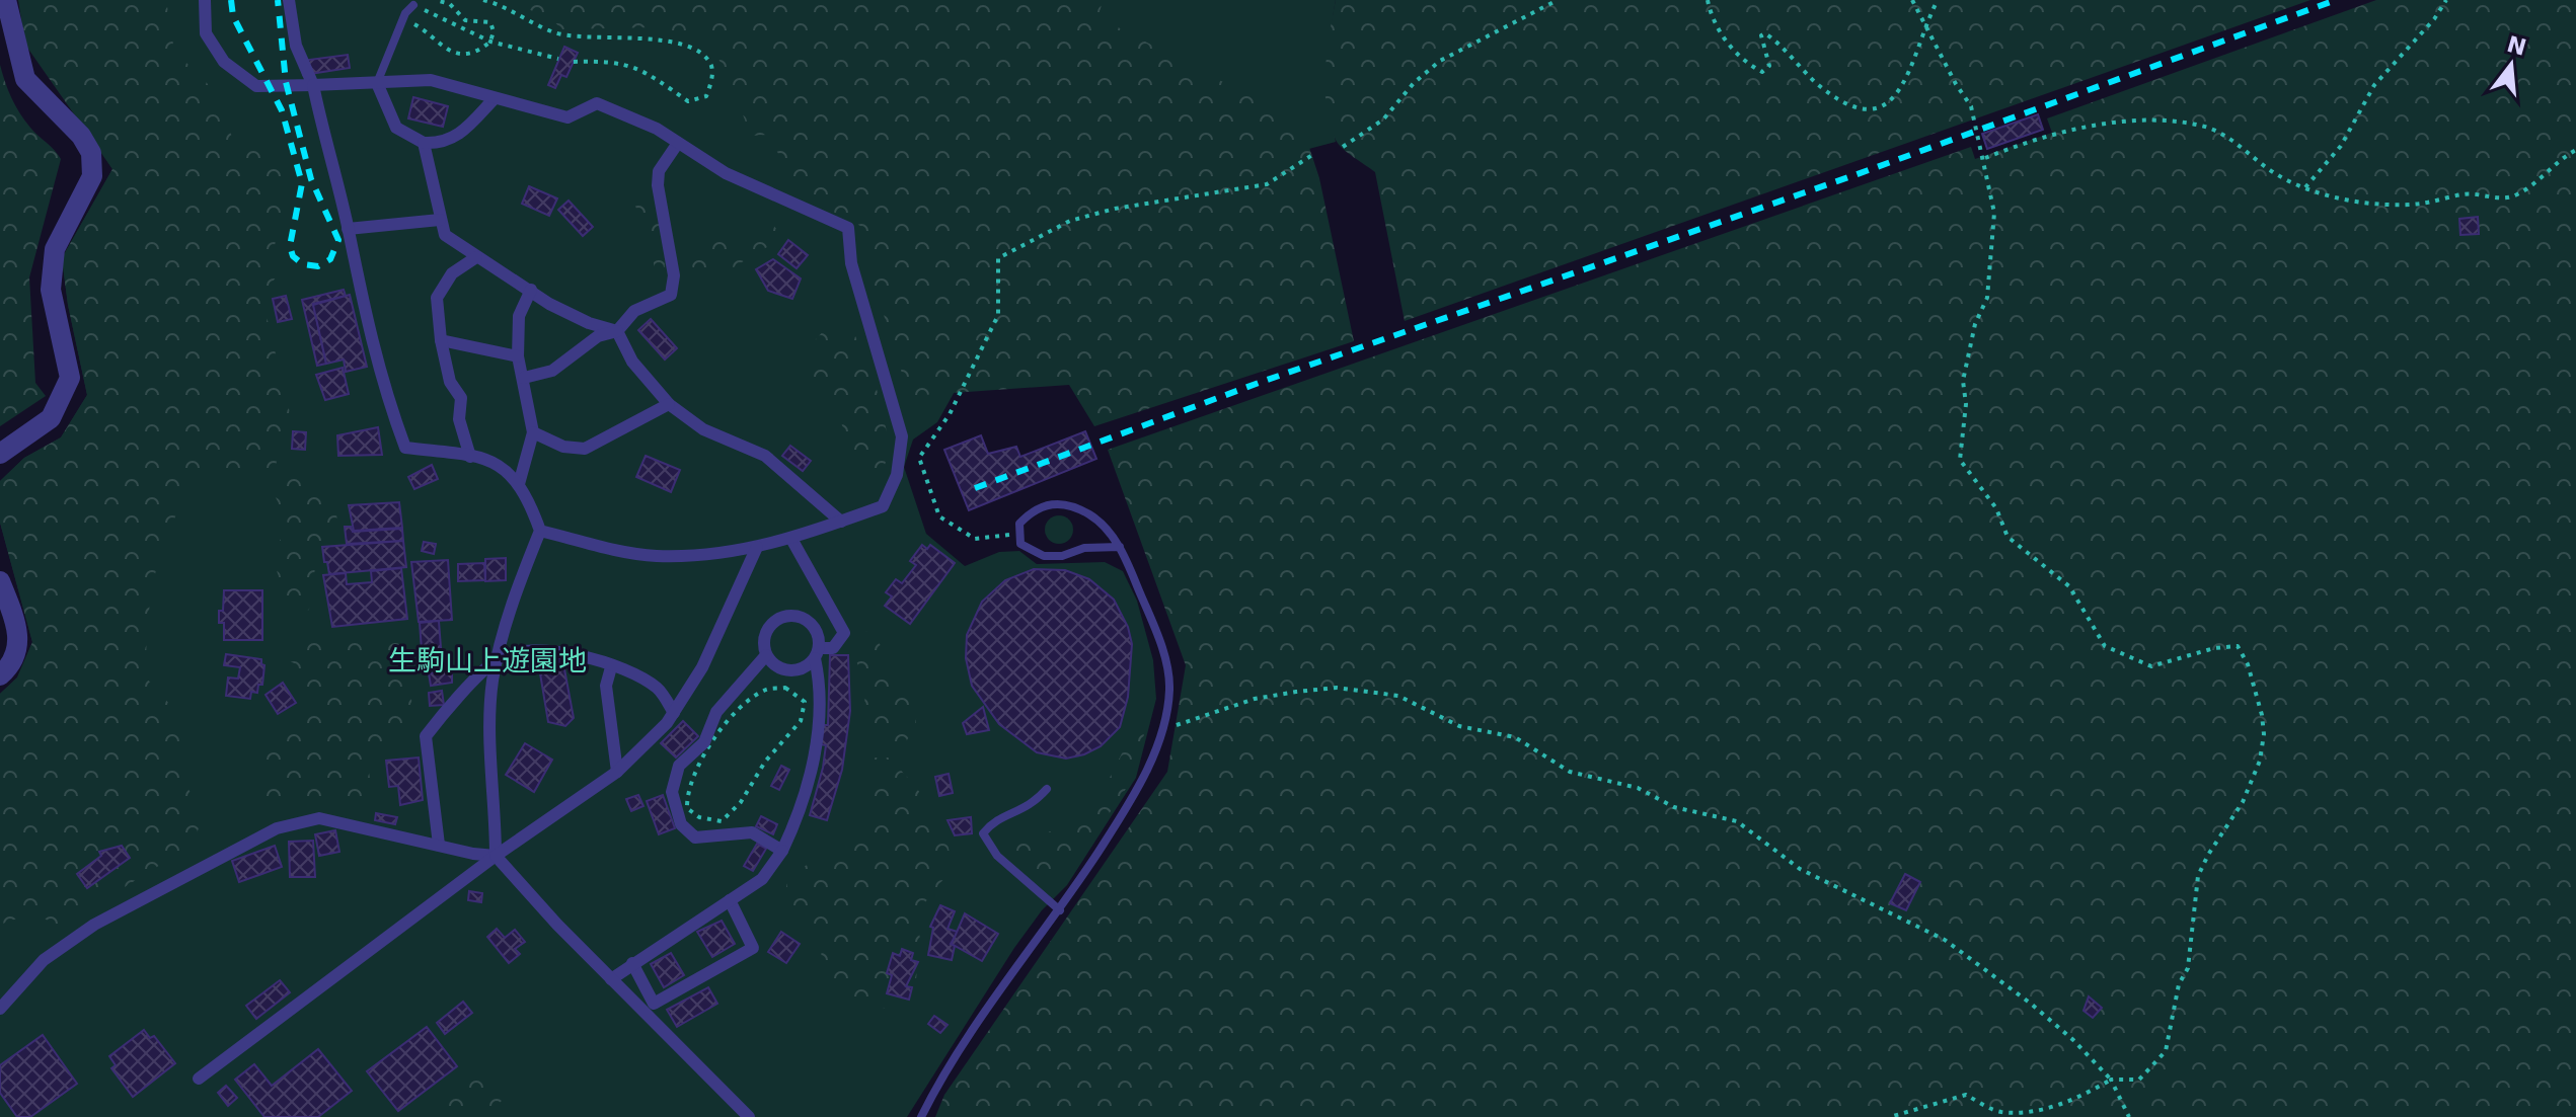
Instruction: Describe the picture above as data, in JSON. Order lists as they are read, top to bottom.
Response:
{
  "parks": ["生駒山上遊園地"],
  "north": "top"
}
